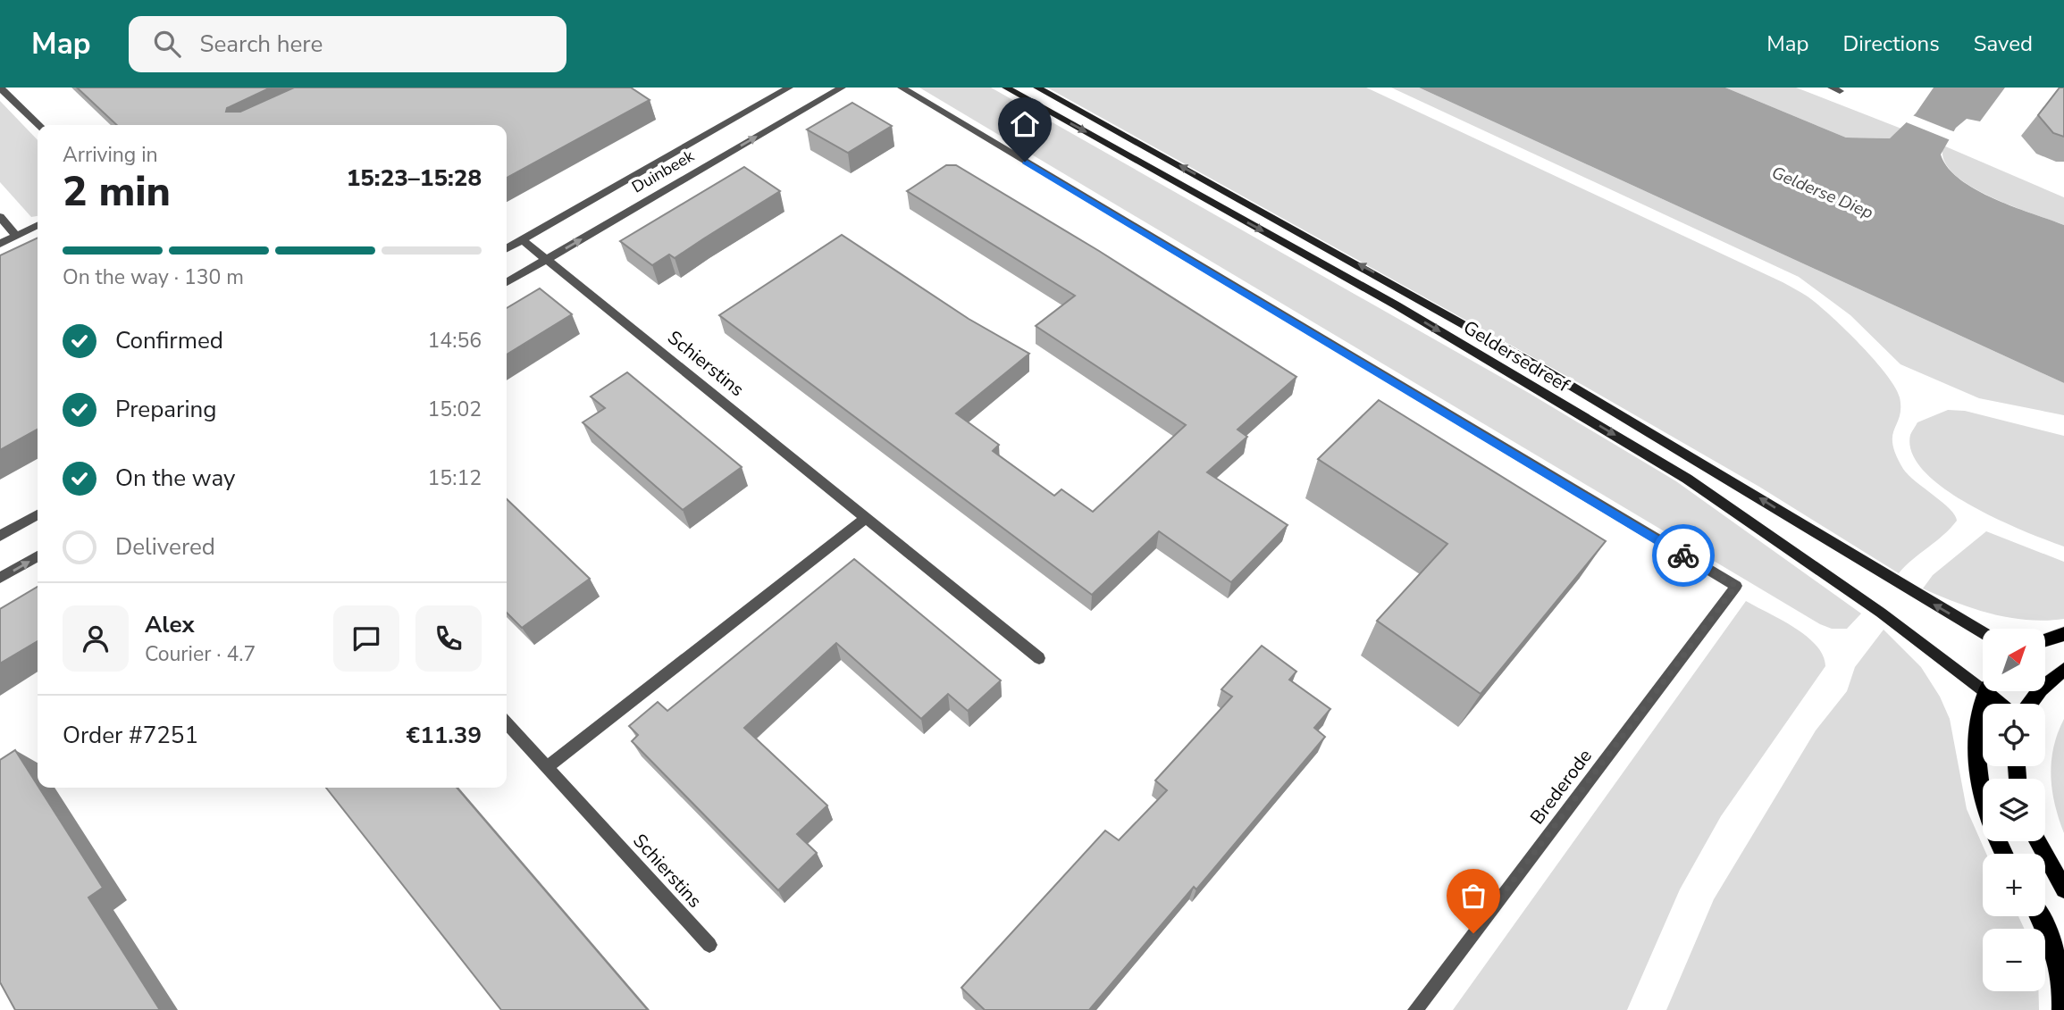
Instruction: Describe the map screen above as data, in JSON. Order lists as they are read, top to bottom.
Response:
{
  "streets": {
    "main road": ["Geldersedreef"],
    "street": ["Duinbeek", "Schierstins", "Brederode"]
  },
  "crossings": [
    ["Duinbeek", "Schierstins"]
  ],
  "water": ["Gelderse Diep"],
  "north": "top right",
  "page": {
    "header": "Map",
    "search": "Search here",
    "nav": ["Map", "Directions", "Saved"],
    "heading": ["2 min", "Arriving in", "15:23–15:28"],
    "panel": [
      "Alex",
      "Courier · 4.7",
      "Order #7251",
      "€11.39"
    ],
    "bar": "On the way · 130 m",
    "list": [
      ["Confirmed", "14:56"],
      ["Preparing", "15:02"],
      ["On the way", "15:12"],
      "Delivered"
    ],
    "map_buttons": ["+", "−"]
  }
}
